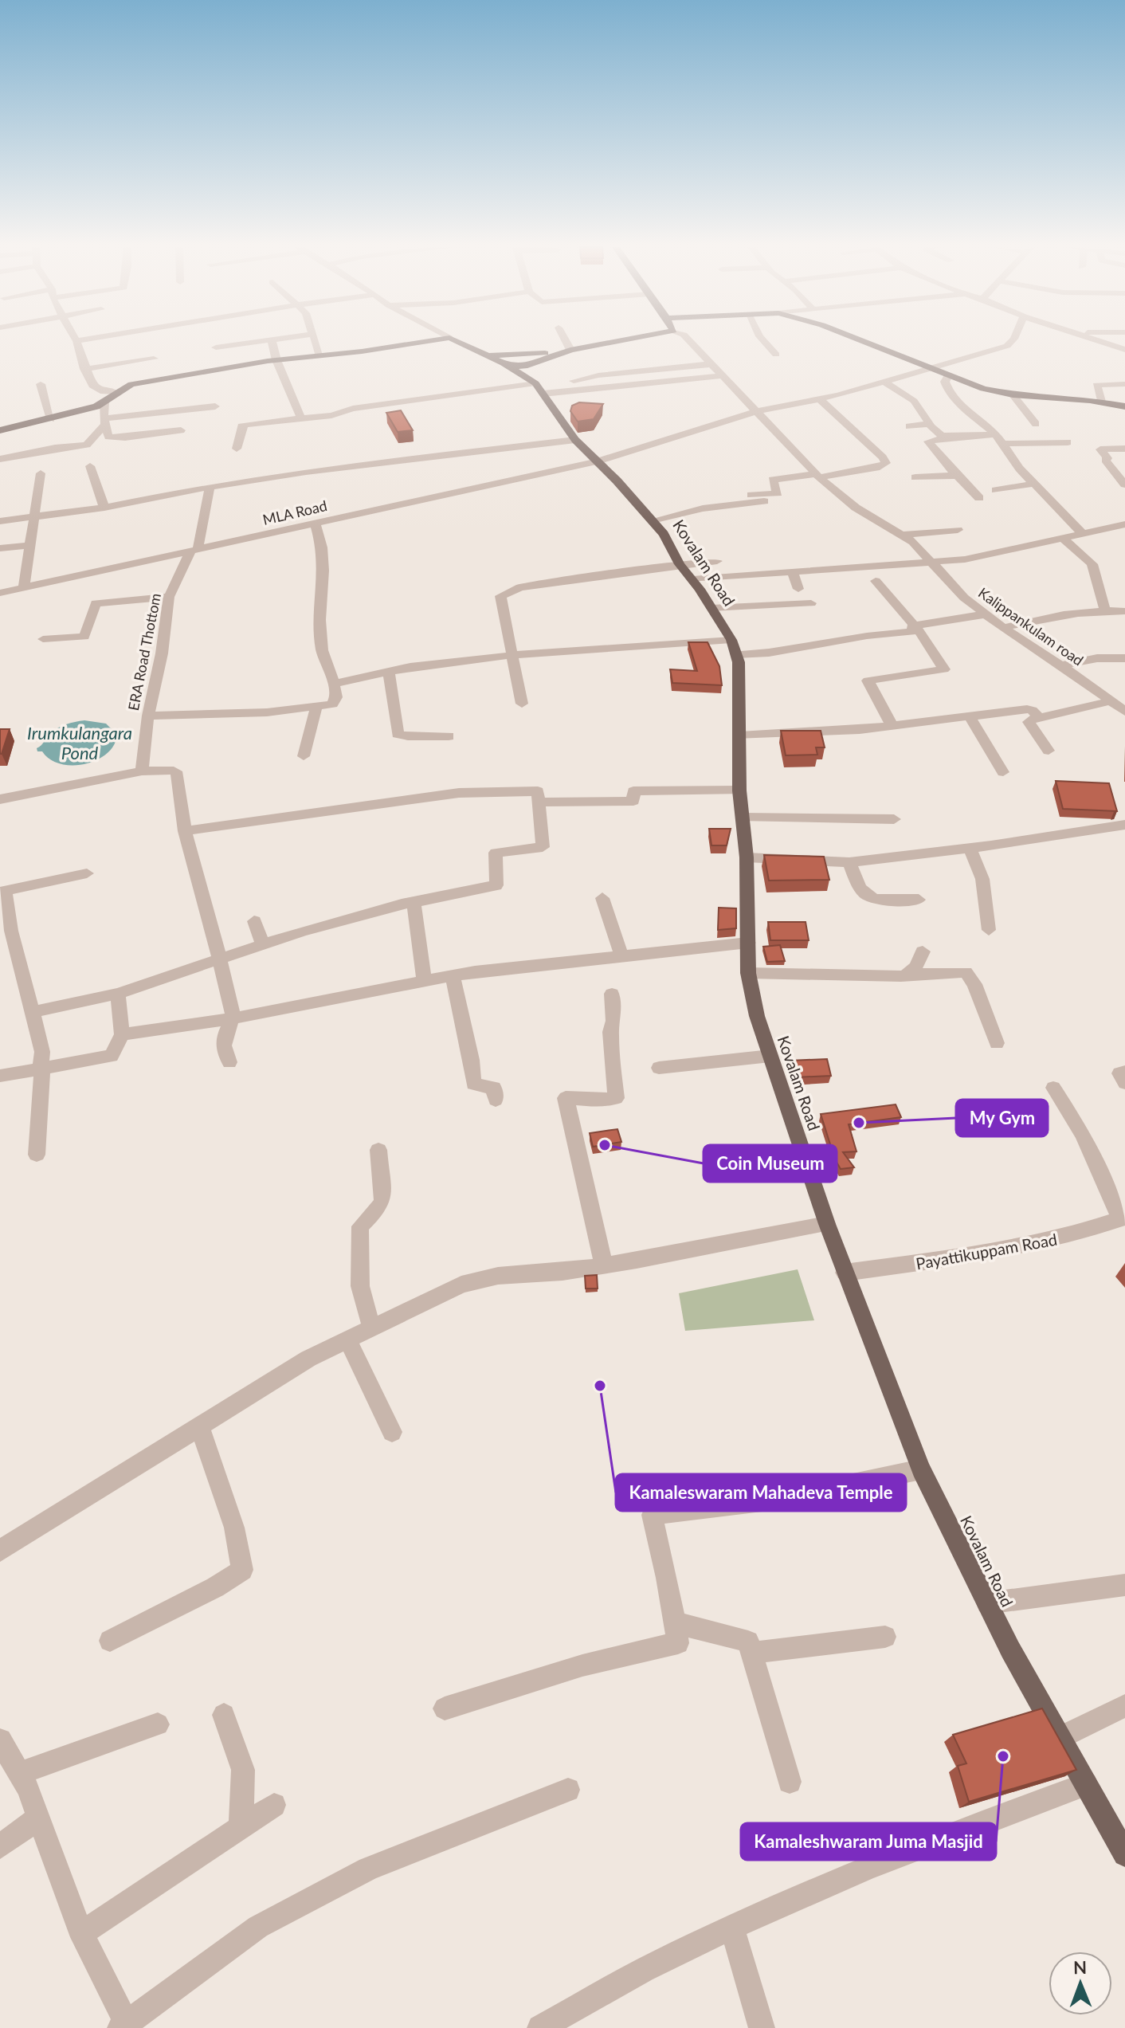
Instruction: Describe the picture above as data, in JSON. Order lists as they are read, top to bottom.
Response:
{
  "streets": {
    "main road": ["Kovalam Road"],
    "street": [
      "MLA Road",
      "Kalippankulam road",
      "ERA Road Thottom",
      "Payattikuppam Road"
    ]
  },
  "crossings": [
    ["MLA Road", "Kovalam Road"],
    ["MLA Road", "Kalippankulam road"],
    ["MLA Road", "ERA Road Thottom"],
    ["Kovalam Road", "Payattikuppam Road"]
  ],
  "water": ["Irumkulangara Pond"],
  "places": [
    "My Gym",
    "Coin Museum",
    "Kamaleswaram Mahadeva Temple",
    "Kamaleshwaram Juma Masjid"
  ],
  "north": "top"
}
